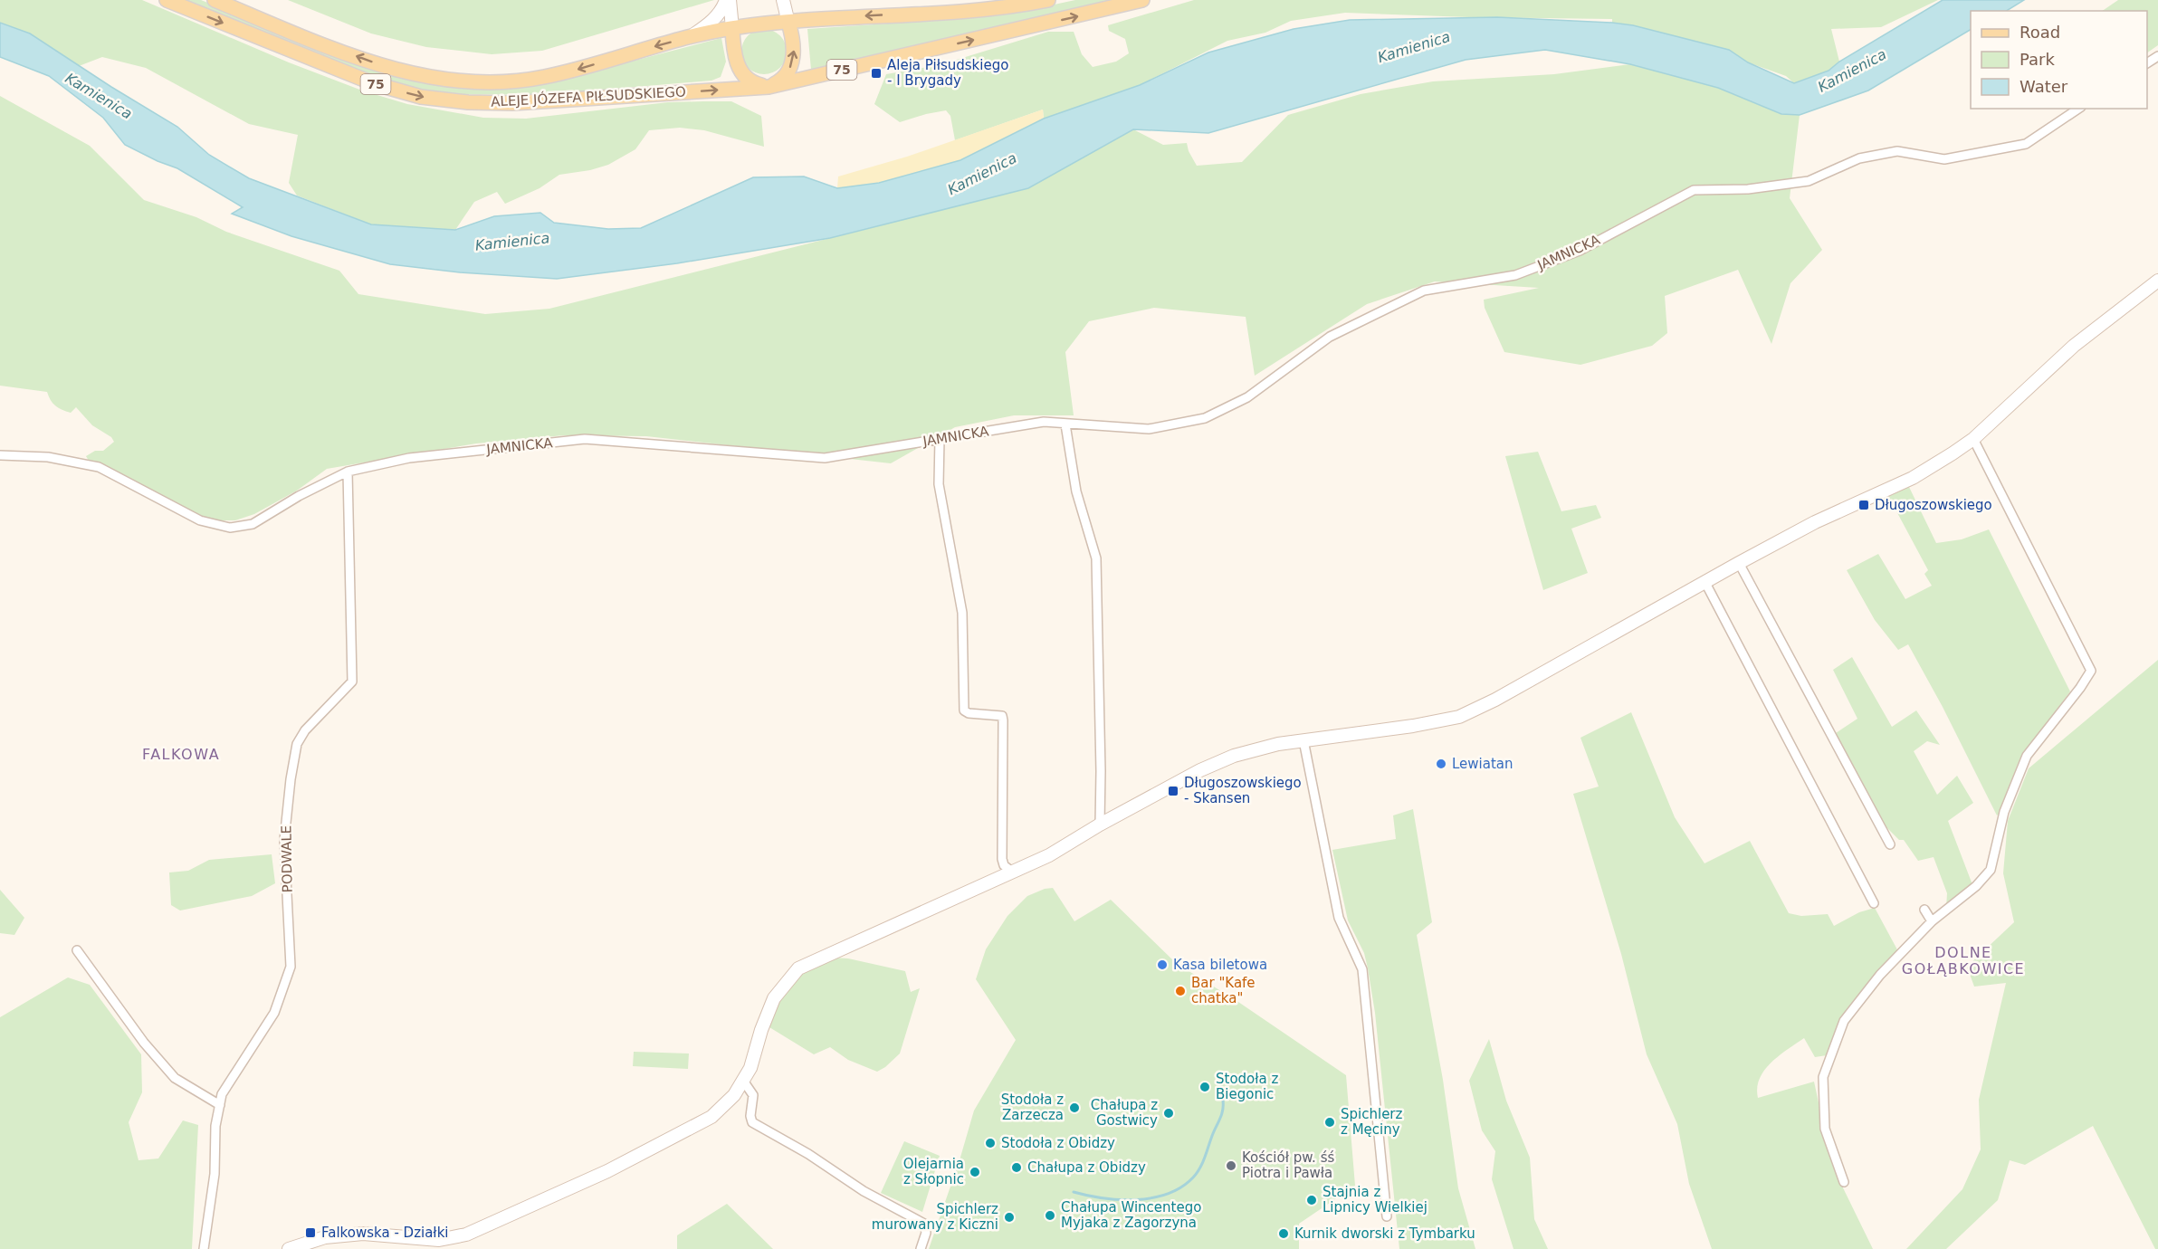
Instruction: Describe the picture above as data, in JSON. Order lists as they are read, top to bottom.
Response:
{
  "streets": {
    "main road": ["75", "ALEJE JÓZEFA PIŁSUDSKIEGO"],
    "street": ["JAMNICKA", "PODWALE"]
  },
  "crossings": [
    ["JAMNICKA", "PODWALE"]
  ],
  "districts": ["FALKOWA", "DOLNE GOŁĄBKOWICE"],
  "water": ["Kamienica"],
  "places": {
    "transit": [
      "Aleja Piłsudskiego - I Brygady",
      "Długoszowskiego",
      "Długoszowskiego - Skansen",
      "Falkowska - Działki"
    ],
    "other": [
      "Lewiatan",
      "Kasa biletowa",
      "Bar \"Kafe chatka\"",
      "Stodoła z Biegonic",
      "Stodoła z Zarzecza",
      "Chałupa z Gostwicy",
      "Spichlerz z Męciny",
      "Stodoła z Obidzy",
      "Kościół pw. śś Piotra i Pawła",
      "Chałupa z Obidzy",
      "Olejarnia z Słopnic",
      "Stajnia z Lipnicy Wielkiej",
      "Chałupa Wincentego Myjaka z Zagorzyna",
      "Spichlerz murowany z Kiczni",
      "Kurnik dworski z Tymbarku"
    ]
  },
  "legend": ["Road", "Park", "Water"]
}
